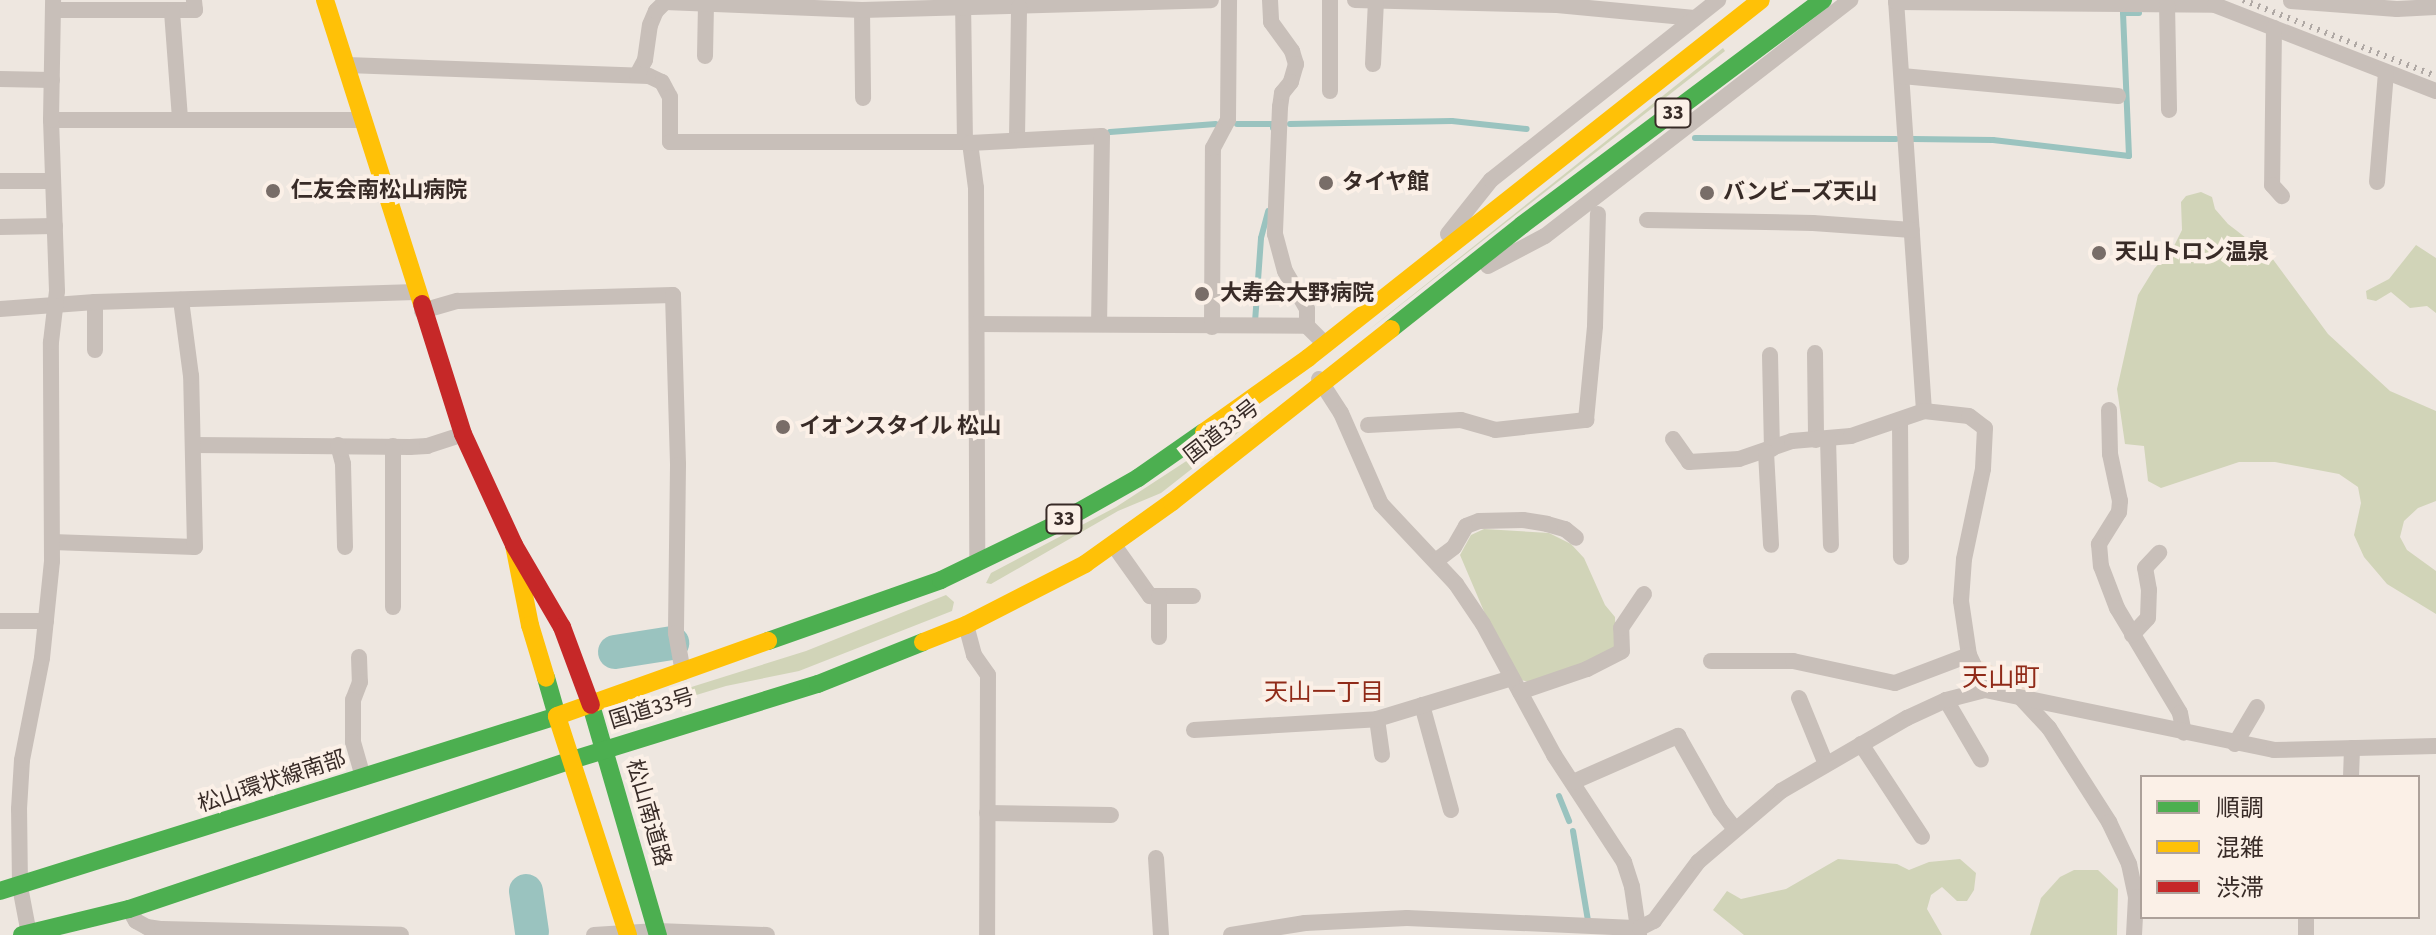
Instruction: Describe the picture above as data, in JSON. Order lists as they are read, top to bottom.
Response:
{
  "streets": {
    "main road": [
      "33",
      "国道33号",
      "松山環状線南部",
      "松山南道路"
    ]
  },
  "crossings": [
    ["国道33号", "松山環状線南部"],
    ["国道33号", "松山南道路"]
  ],
  "districts": ["天山町", "天山一丁目"],
  "places": [
    "タイヤ館",
    "仁友会南松山病院",
    "バンビーズ天山",
    "天山トロン温泉",
    "大寿会大野病院",
    "イオンスタイル 松山"
  ],
  "legend": ["順調", "混雑", "渋滞"]
}
